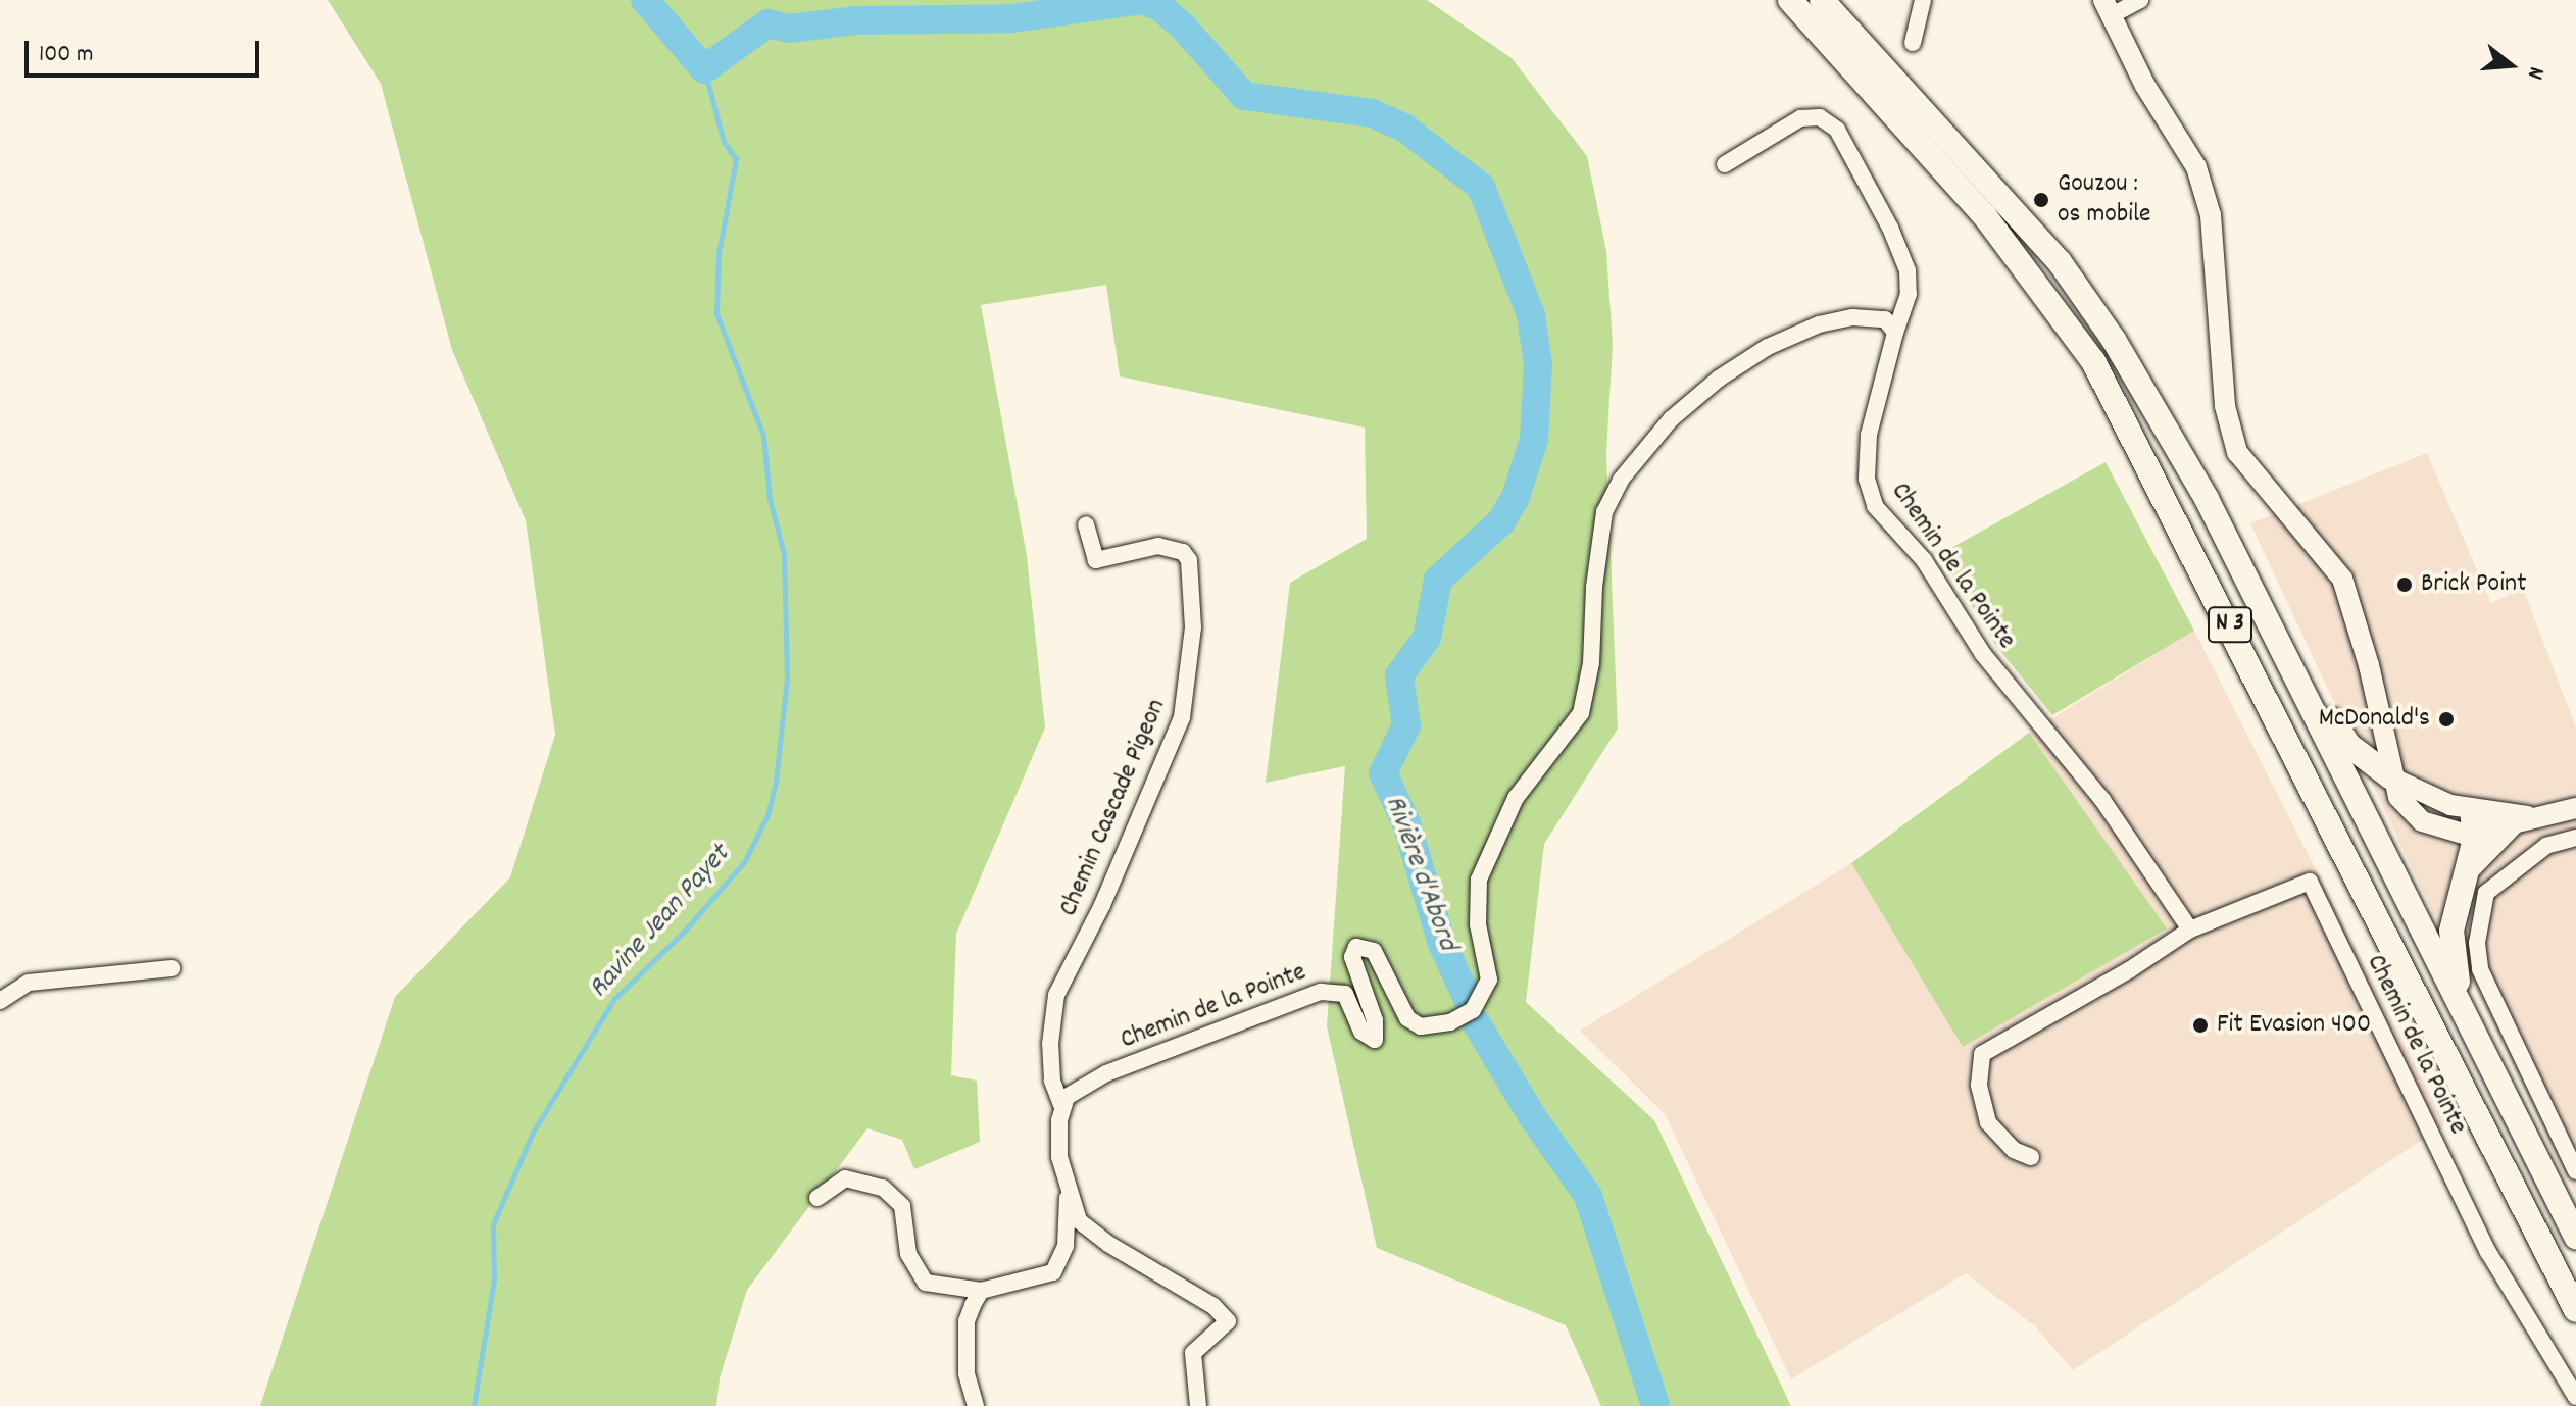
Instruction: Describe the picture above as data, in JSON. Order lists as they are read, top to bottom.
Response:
{
  "streets": {
    "highway": ["N 3"],
    "street": ["Chemin de la Pointe", "Chemin Cascade Pigeon"]
  },
  "crossings": [
    ["Chemin de la Pointe", "Chemin Cascade Pigeon"]
  ],
  "water": ["Rivière d'Abord", "Ravine Jean Payet"],
  "places": [
    "Gouzou : os mobile",
    "Brick Point",
    "McDonald's",
    "Fit Evasion 400"
  ],
  "scale_bar": "100 m",
  "north": "right"
}
